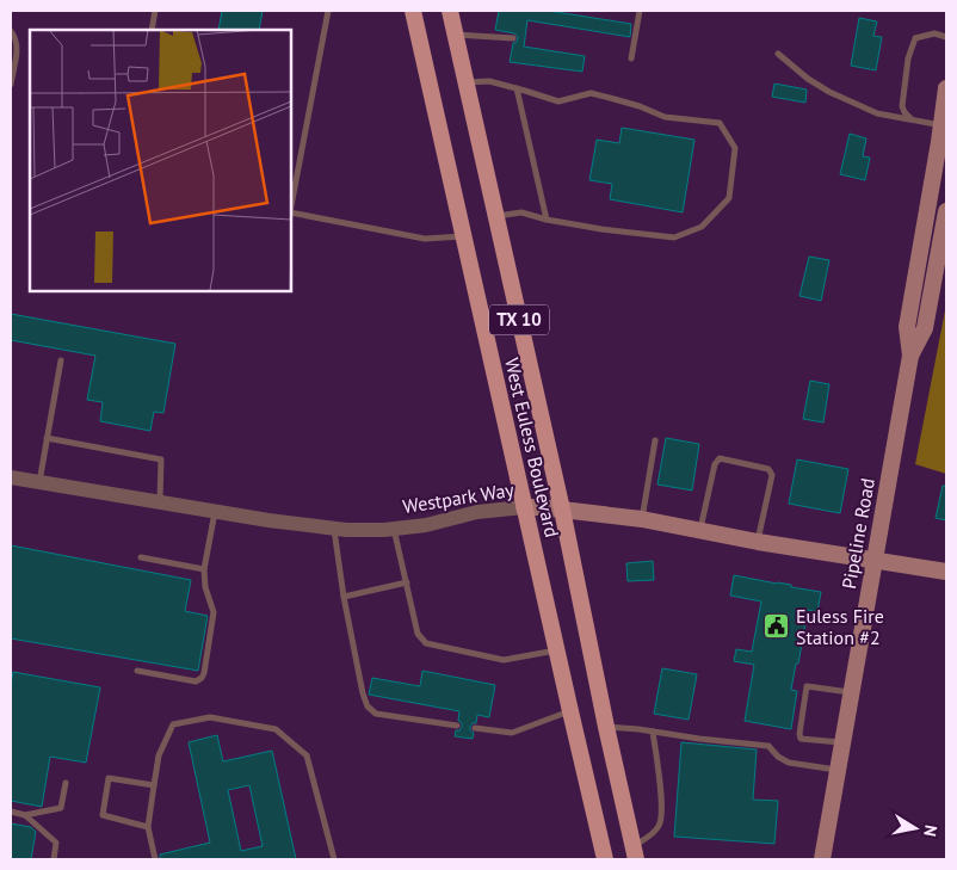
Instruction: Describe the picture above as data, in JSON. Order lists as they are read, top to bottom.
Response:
{
  "streets": {
    "main road": [
      "TX 10",
      "West Euless Boulevard",
      "Westpark Way",
      "Pipeline Road"
    ]
  },
  "crossings": [
    ["West Euless Boulevard", "Westpark Way"],
    ["Westpark Way", "Pipeline Road"]
  ],
  "places": {
    "public building": ["Euless Fire Station #2"]
  },
  "north": "right"
}
